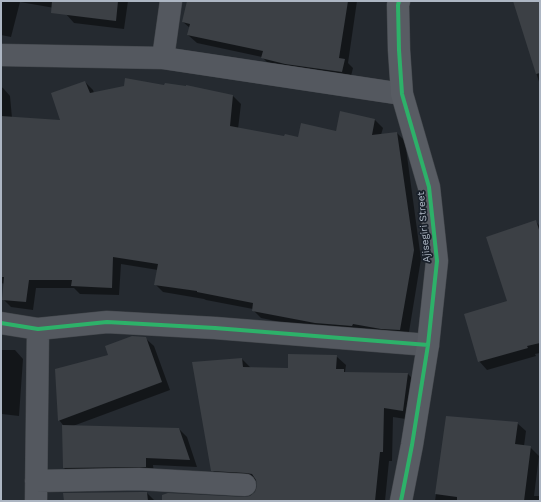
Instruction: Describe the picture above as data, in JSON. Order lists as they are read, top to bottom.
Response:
{
  "streets": {
    "street": ["Ajisegiri Street"]
  }
}
